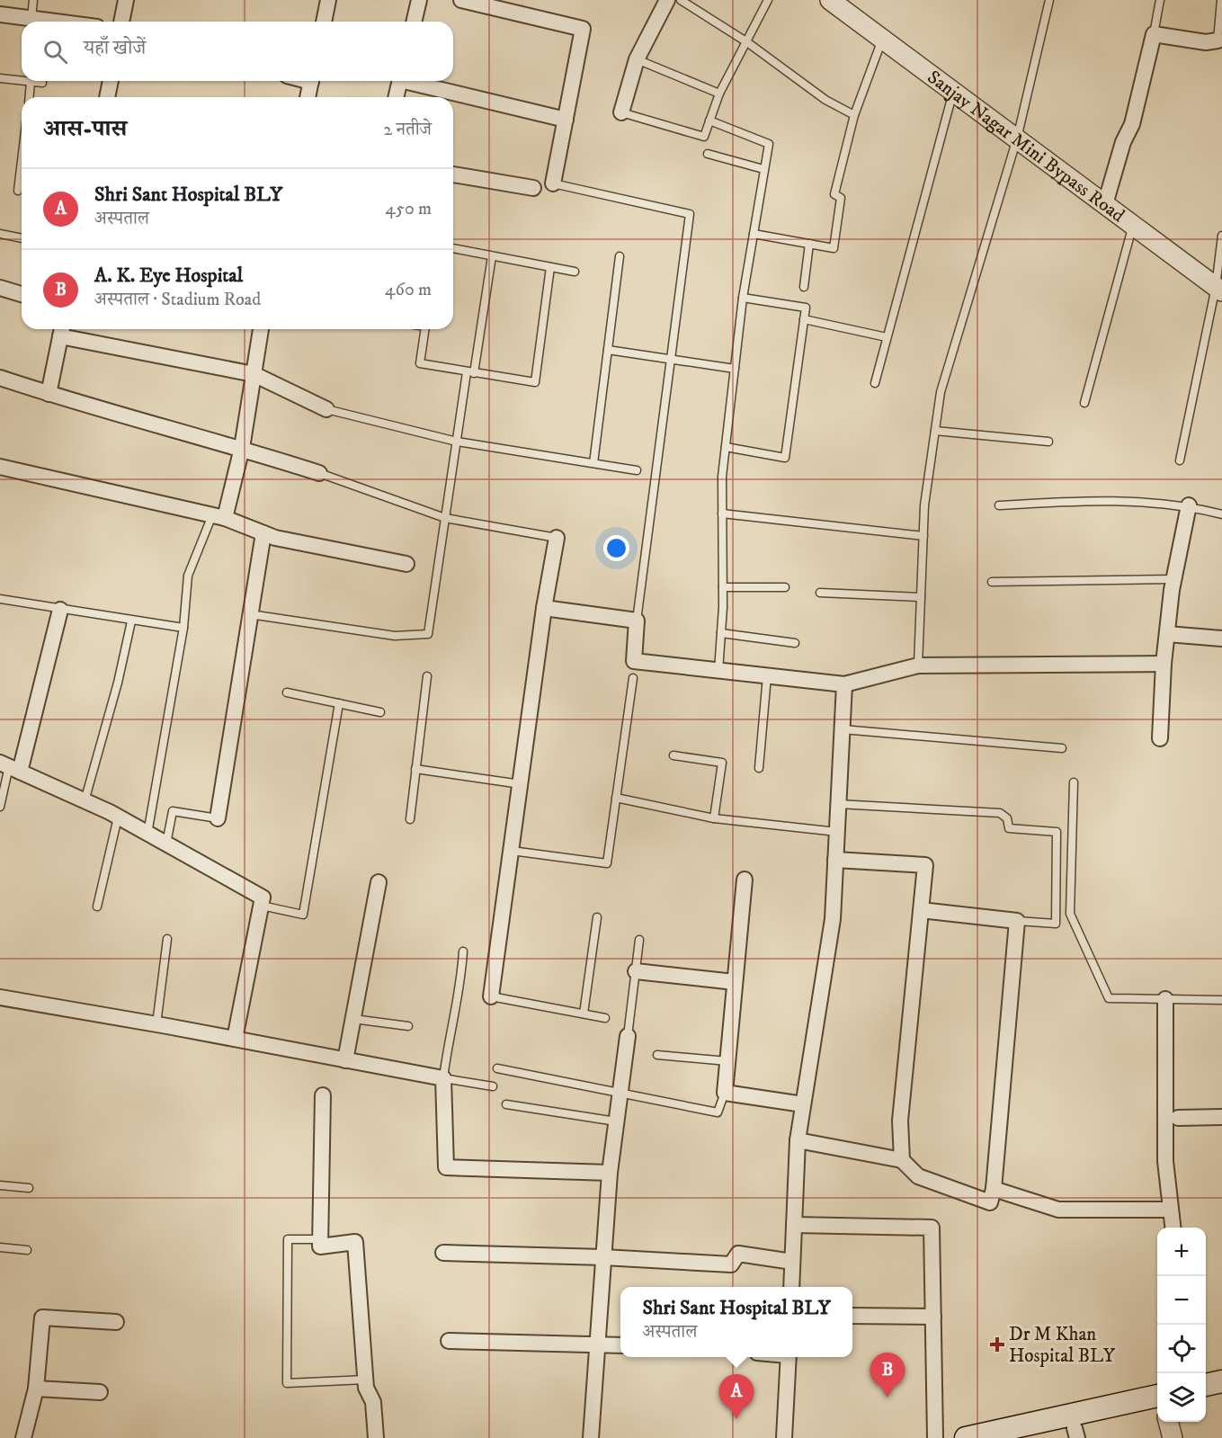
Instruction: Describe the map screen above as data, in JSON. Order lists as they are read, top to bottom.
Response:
{
  "streets": {
    "street": ["Sanjay Nagar Mini Bypass Road"]
  },
  "places": {
    "health": ["Dr M Khan Hospital BLY"]
  },
  "page": {
    "search": "यहाँ खोजें",
    "heading": ["आस-पास", "2 नतीजे"],
    "list": [
      {
        "mark": "A",
        "name": "Shri Sant Hospital BLY",
        "note": "अस्पताल",
        "value": "450 m"
      },
      {
        "mark": "B",
        "name": "A. K. Eye Hospital",
        "note": "अस्पताल · Stadium Road",
        "value": "460 m"
      }
    ],
    "map_buttons": ["+", "−"],
    "popup": ["Shri Sant Hospital BLY", "अस्पताल"],
    "pins": ["B", "A"]
  }
}
